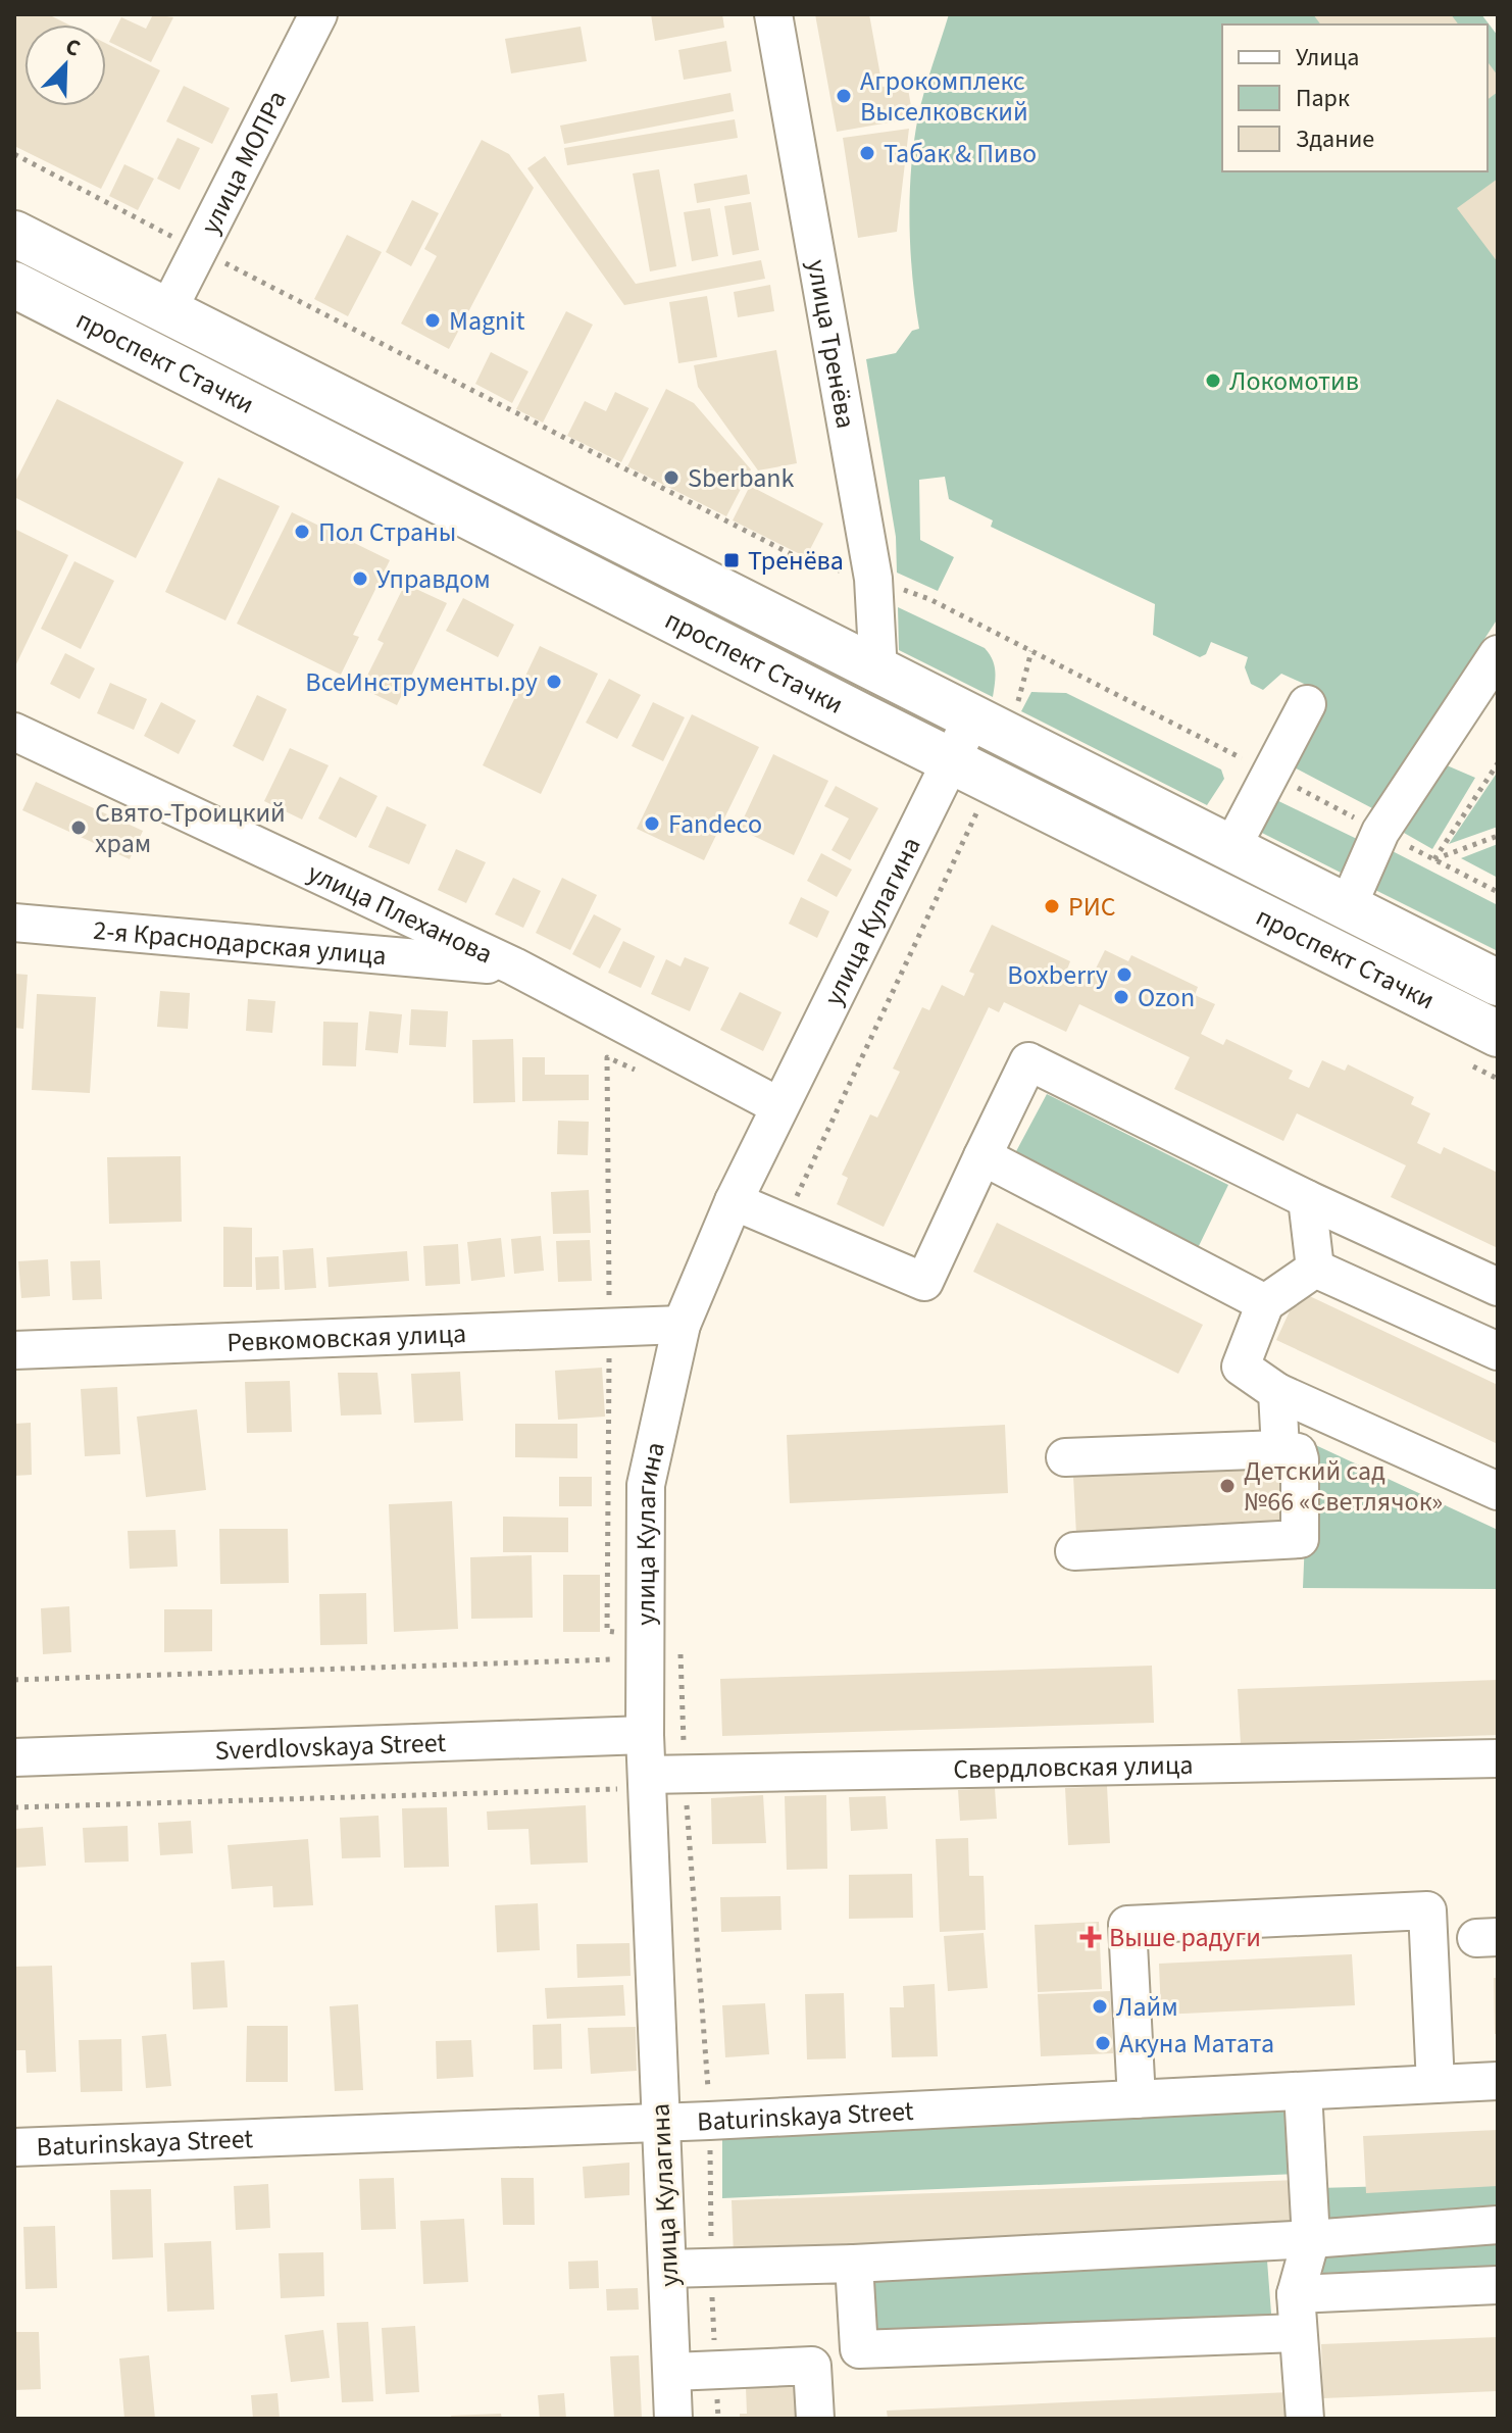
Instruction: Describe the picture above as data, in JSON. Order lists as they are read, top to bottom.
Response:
{
  "streets": {
    "main road": ["проспект Стачки"],
    "street": [
      "улица МОПРа",
      "улица Тренёва",
      "улица Плеханова",
      "улица Кулагина",
      "2-я Краснодарская улица",
      "Ревкомовская улица",
      "Sverdlovskaya Street",
      "Свердловская улица",
      "Baturinskaya Street"
    ]
  },
  "crossings": [
    ["улица МОПРа", "проспект Стачки"],
    ["улица Тренёва", "проспект Стачки"],
    ["проспект Стачки", "улица Кулагина"],
    ["улица Плеханова", "улица Кулагина"],
    ["улица Плеханова", "2-я Краснодарская улица"],
    ["улица Кулагина", "Ревкомовская улица"],
    ["улица Кулагина", "Sverdlovskaya Street"],
    ["улица Кулагина", "Свердловская улица"],
    ["улица Кулагина", "Baturinskaya Street"]
  ],
  "places": {
    "other": [
      "Агрокомплекс Выселковский",
      "Табак & Пиво",
      "Magnit",
      "Локомотив",
      "Sberbank",
      "Пол Страны",
      "Управдом",
      "ВсеИнструменты.ру",
      "Fandeco",
      "Свято-Троицкий храм",
      "РИС",
      "Boxberry",
      "Ozon",
      "Детский сад №66 «Светлячок»",
      "Лайм",
      "Акуна Матата"
    ],
    "transit": ["Тренёва"],
    "health": ["Выше радуги"]
  },
  "legend": ["Улица", "Парк", "Здание"],
  "north": "top right"
}
